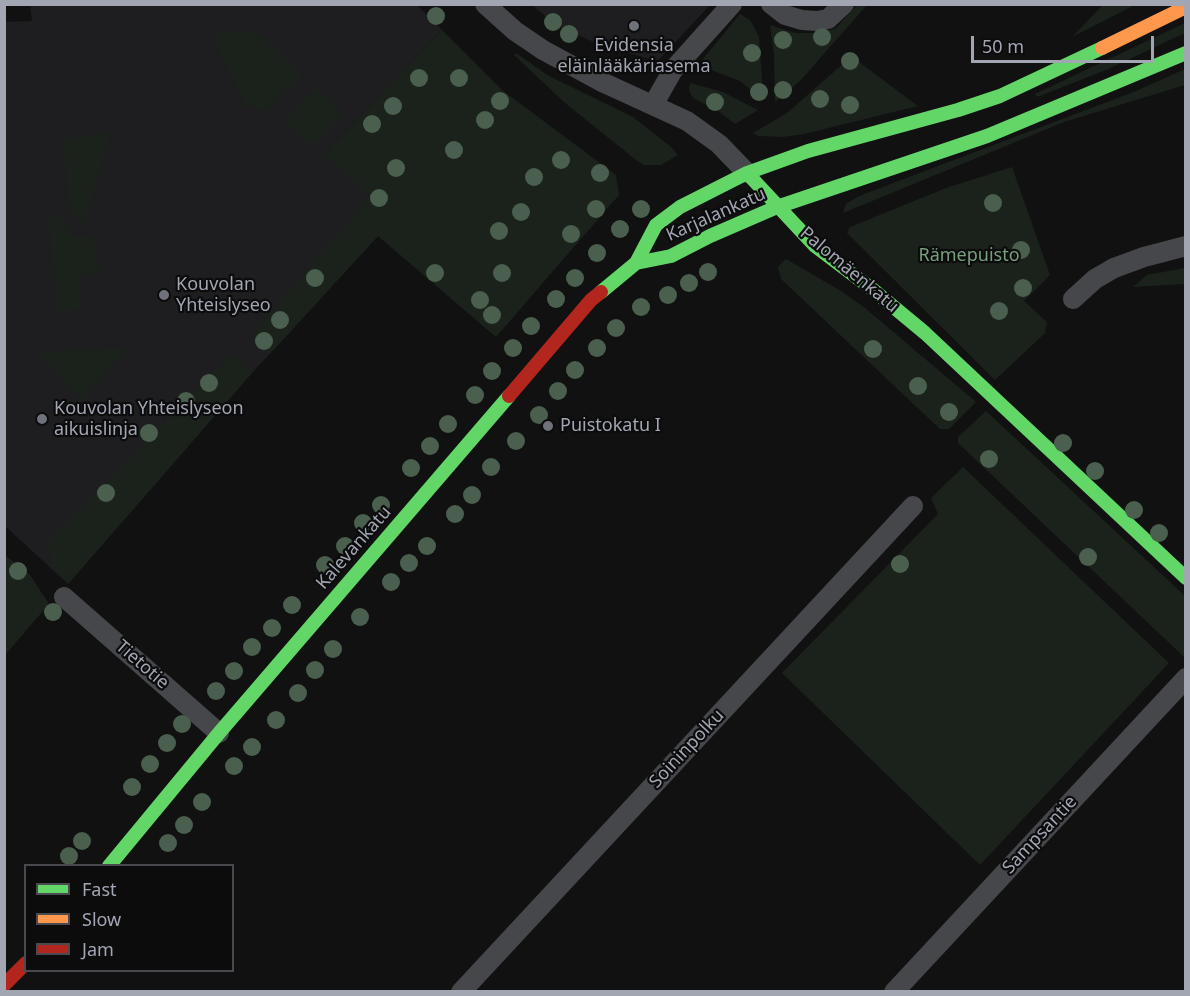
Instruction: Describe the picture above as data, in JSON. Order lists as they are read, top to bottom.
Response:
{
  "streets": {
    "main road": ["Karjalankatu", "Palomäenkatu", "Kalevankatu"],
    "street": ["Tietotie", "Soininpolku", "Sampsantie"]
  },
  "crossings": [
    ["Karjalankatu", "Palomäenkatu"],
    ["Karjalankatu", "Kalevankatu"],
    ["Kalevankatu", "Tietotie"]
  ],
  "parks": ["Rämepuisto"],
  "places": [
    "Evidensia eläinlääkäriasema",
    "Kouvolan Yhteislyseo",
    "Kouvolan Yhteislyseon aikuislinja",
    "Puistokatu I"
  ],
  "legend": ["Fast", "Slow", "Jam"],
  "scale_bar": "50 m"
}
